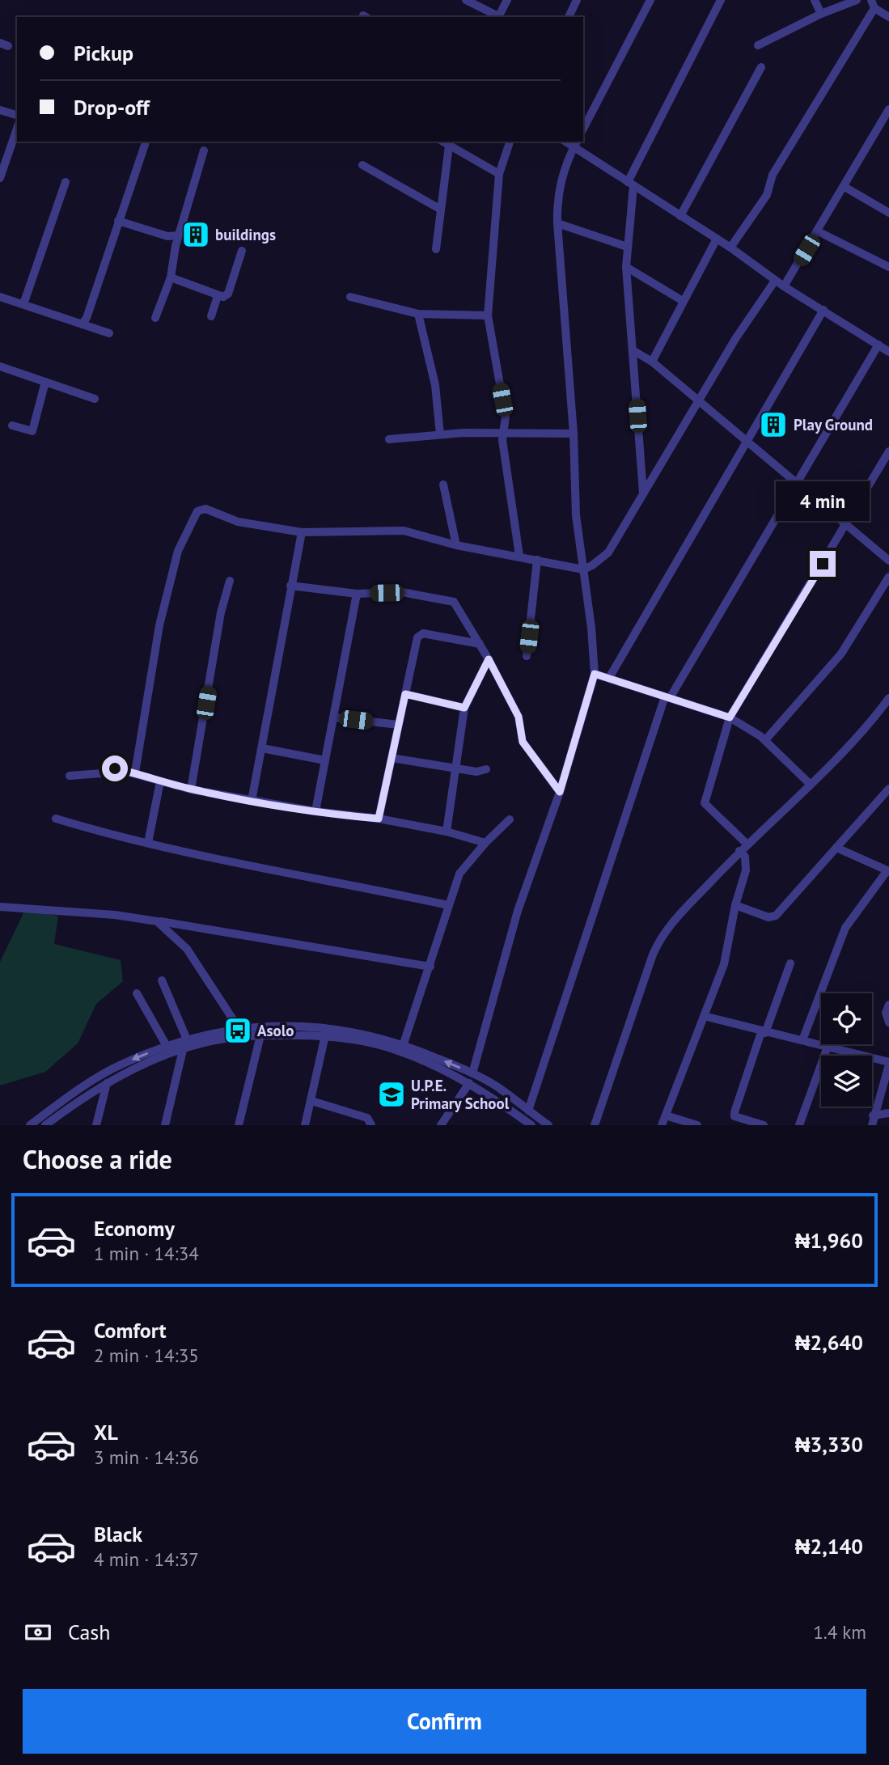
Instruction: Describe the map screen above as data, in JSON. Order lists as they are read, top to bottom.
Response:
{
  "places": {
    "building": ["buildings", "Play Ground"],
    "bus stop": ["Asolo"],
    "school or university": ["U.P.E. Primary School"]
  },
  "page": {
    "banner": ["Pickup", "Drop-off"],
    "bubble": "4 min",
    "heading": "Choose a ride",
    "list": [
      {
        "name": "Economy",
        "note": "1 min · 14:34",
        "value": "₦1,960"
      },
      {
        "name": "Comfort",
        "note": "2 min · 14:35",
        "value": "₦2,640"
      },
      {
        "name": "XL",
        "note": "3 min · 14:36",
        "value": "₦3,330"
      },
      {
        "name": "Black",
        "note": "4 min · 14:37",
        "value": "₦2,140"
      }
    ],
    "pay": ["Cash", "1.4 km"],
    "buttons": "Confirm"
  }
}
